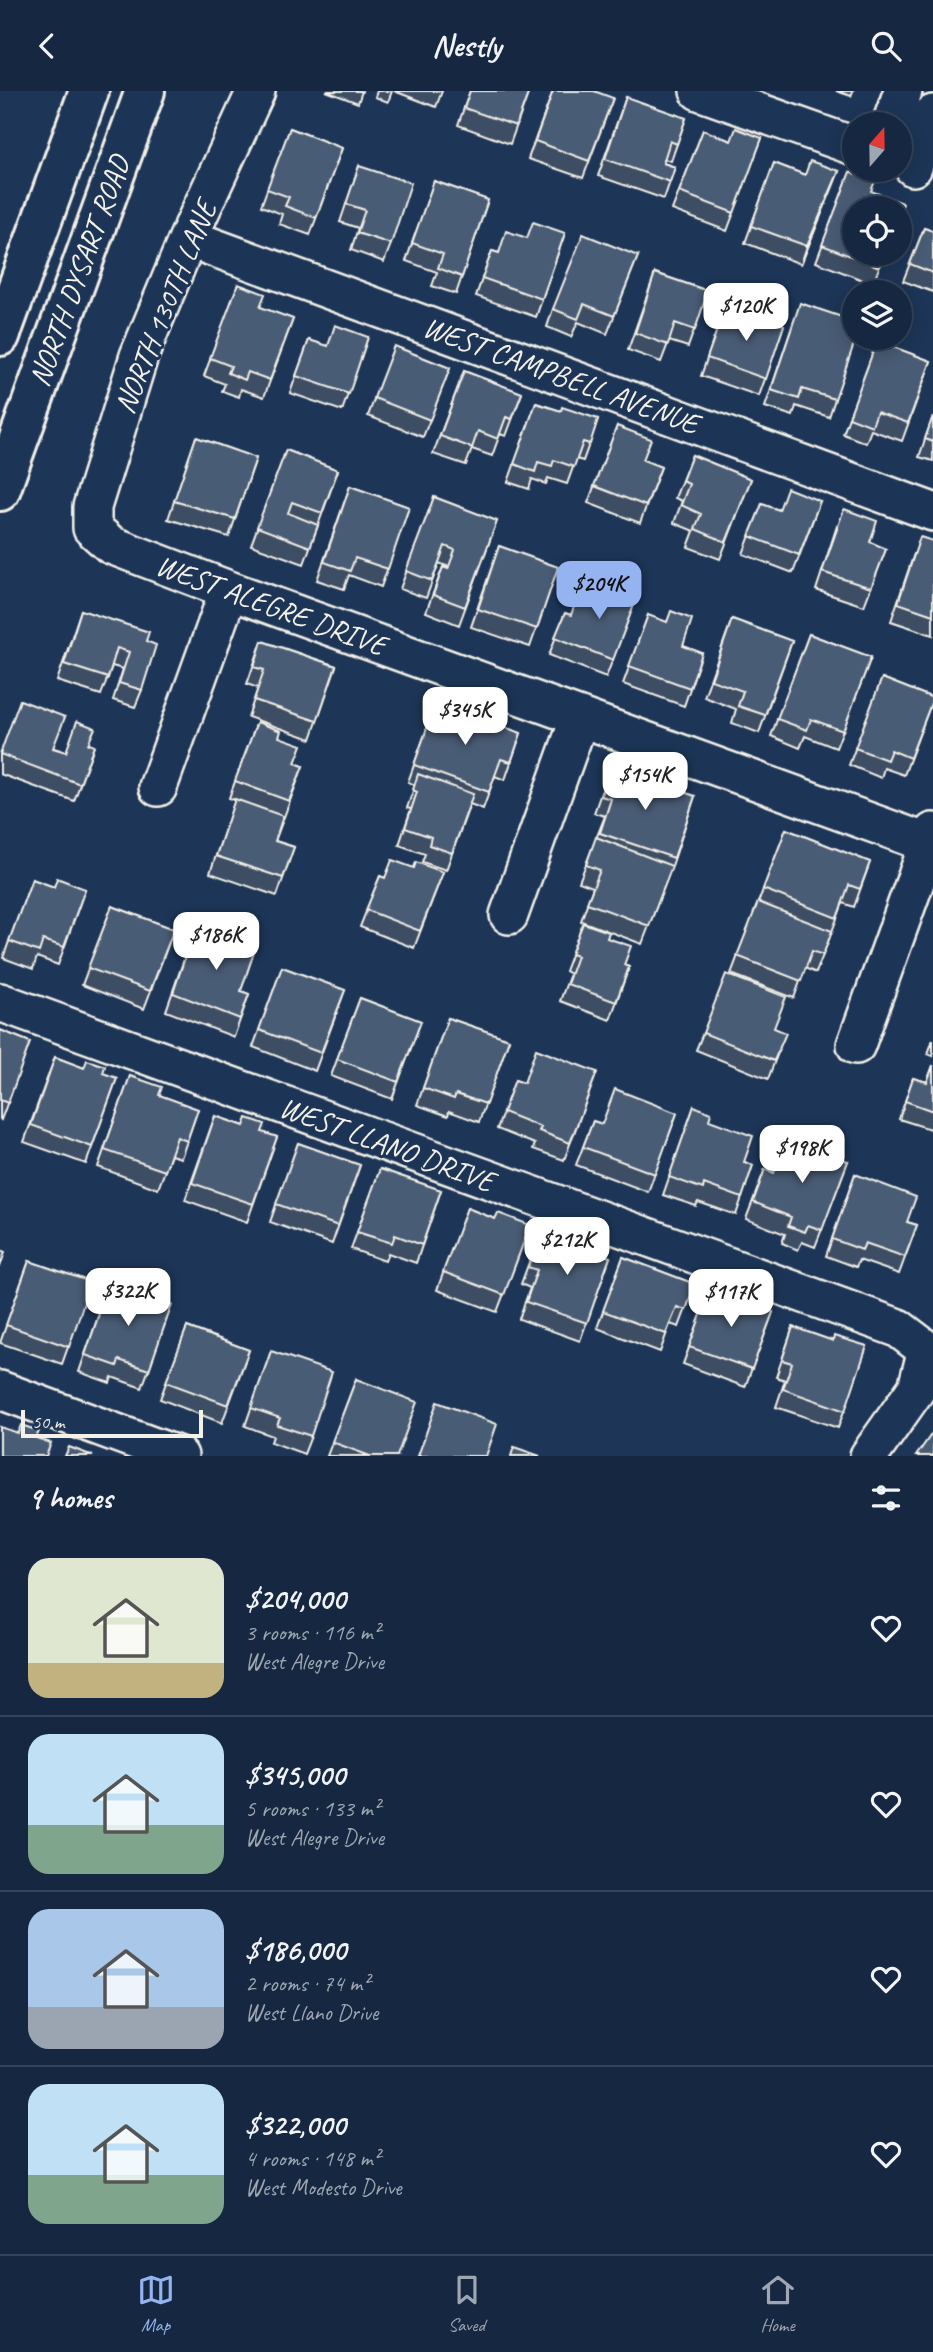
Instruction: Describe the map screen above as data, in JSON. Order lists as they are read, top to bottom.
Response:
{
  "streets": {
    "main road": ["NORTH DYSART ROAD"],
    "street": [
      "NORTH 130TH LANE",
      "WEST CAMPBELL AVENUE",
      "WEST ALEGRE DRIVE",
      "WEST LLANO DRIVE"
    ]
  },
  "crossings": [
    ["NORTH 130TH LANE", "WEST CAMPBELL AVENUE"],
    ["NORTH 130TH LANE", "WEST ALEGRE DRIVE"]
  ],
  "scale_bar": "50 m",
  "north": "top",
  "page": {
    "header": "Nestly",
    "price": [
      "$120K",
      "$204K",
      "$345K",
      "$154K",
      "$186K",
      "$198K",
      "$212K",
      "$322K",
      "$117K"
    ],
    "scale": "50 m",
    "heading": "9 homes",
    "list": [
      {
        "name": "$204,000",
        "note": "3 rooms · 116 m² · West Alegre Drive"
      },
      {
        "name": "$345,000",
        "note": "5 rooms · 133 m² · West Alegre Drive"
      },
      {
        "name": "$186,000",
        "note": "2 rooms · 74 m² · West Llano Drive"
      },
      {
        "name": "$322,000",
        "note": "4 rooms · 148 m² · West Modesto Drive"
      }
    ],
    "tabs": ["Map", "Saved", "Home"]
  }
}
